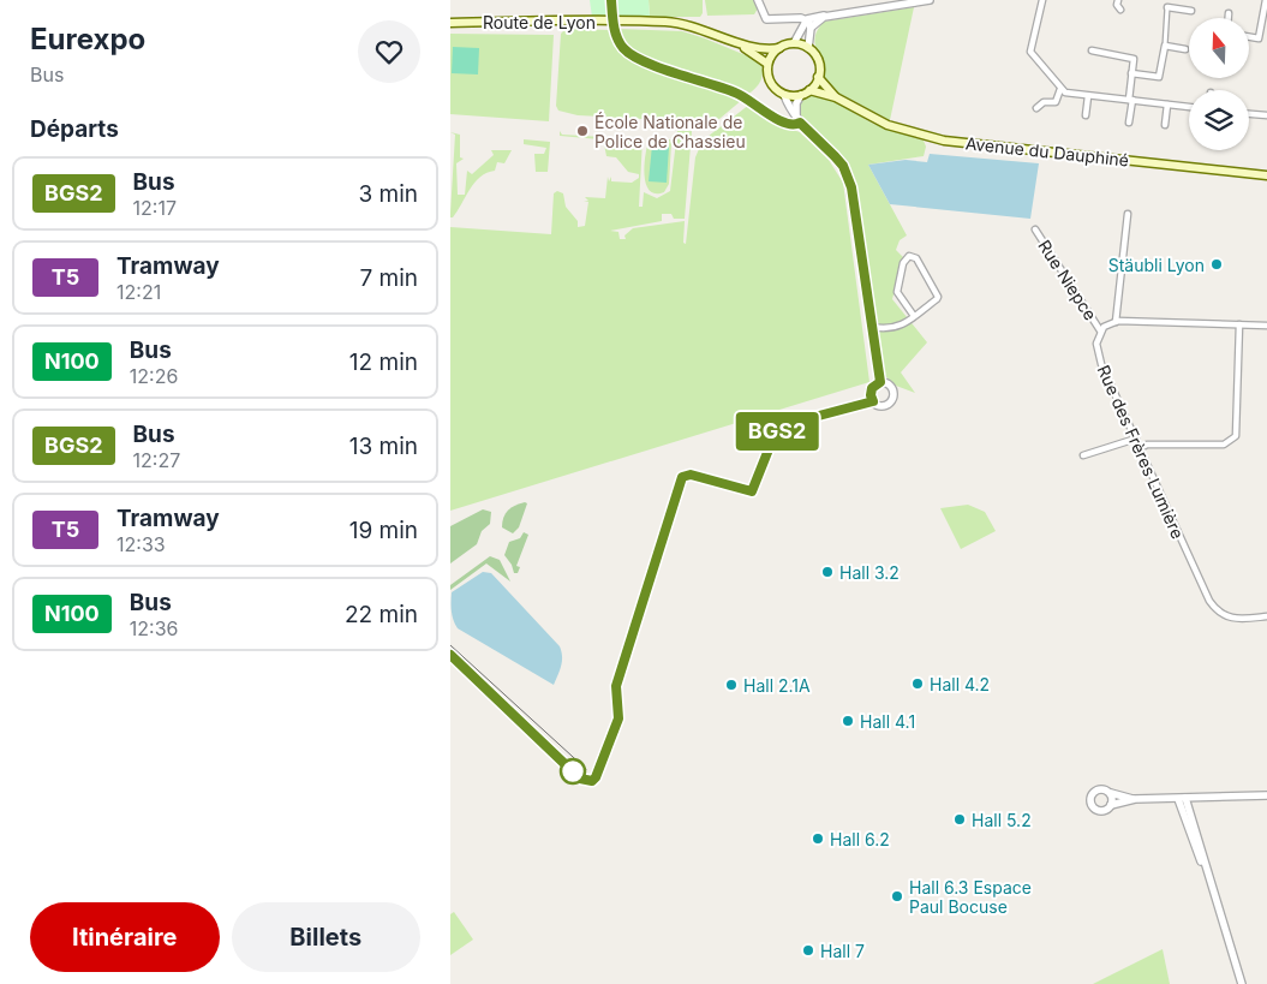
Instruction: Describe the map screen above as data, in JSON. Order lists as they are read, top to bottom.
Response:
{
  "streets": {
    "main road": ["Route de Lyon", "Avenue du Dauphiné"],
    "street": ["Rue Niepce", "Rue des Frères Lumière"]
  },
  "crossings": [
    ["Route de Lyon", "Avenue du Dauphiné"],
    ["Rue Niepce", "Rue des Frères Lumière"]
  ],
  "places": [
    "École Nationale de Police de Chassieu",
    "Stäubli Lyon",
    "Hall 3.2",
    "Hall 4.2",
    "Hall 2.1A",
    "Hall 4.1",
    "Hall 5.2",
    "Hall 6.2",
    "Hall 6.3 Espace Paul Bocuse",
    "Hall 7"
  ],
  "lines": ["bus line BGS2"],
  "north": "top",
  "page": {
    "heading": [
      ["Eurexpo", "Bus"],
      "Départs"
    ],
    "on_map": "BGS2",
    "list": [
      {
        "mark": "BGS2",
        "name": "Bus",
        "note": "12:17",
        "value": "3 min"
      },
      {
        "mark": "T5",
        "name": "Tramway",
        "note": "12:21",
        "value": "7 min"
      },
      {
        "mark": "N100",
        "name": "Bus",
        "note": "12:26",
        "value": "12 min"
      },
      {
        "mark": "BGS2",
        "name": "Bus",
        "note": "12:27",
        "value": "13 min"
      },
      {
        "mark": "T5",
        "name": "Tramway",
        "note": "12:33",
        "value": "19 min"
      },
      {
        "mark": "N100",
        "name": "Bus",
        "note": "12:36",
        "value": "22 min"
      }
    ],
    "buttons": ["Itinéraire", "Billets"]
  }
}
